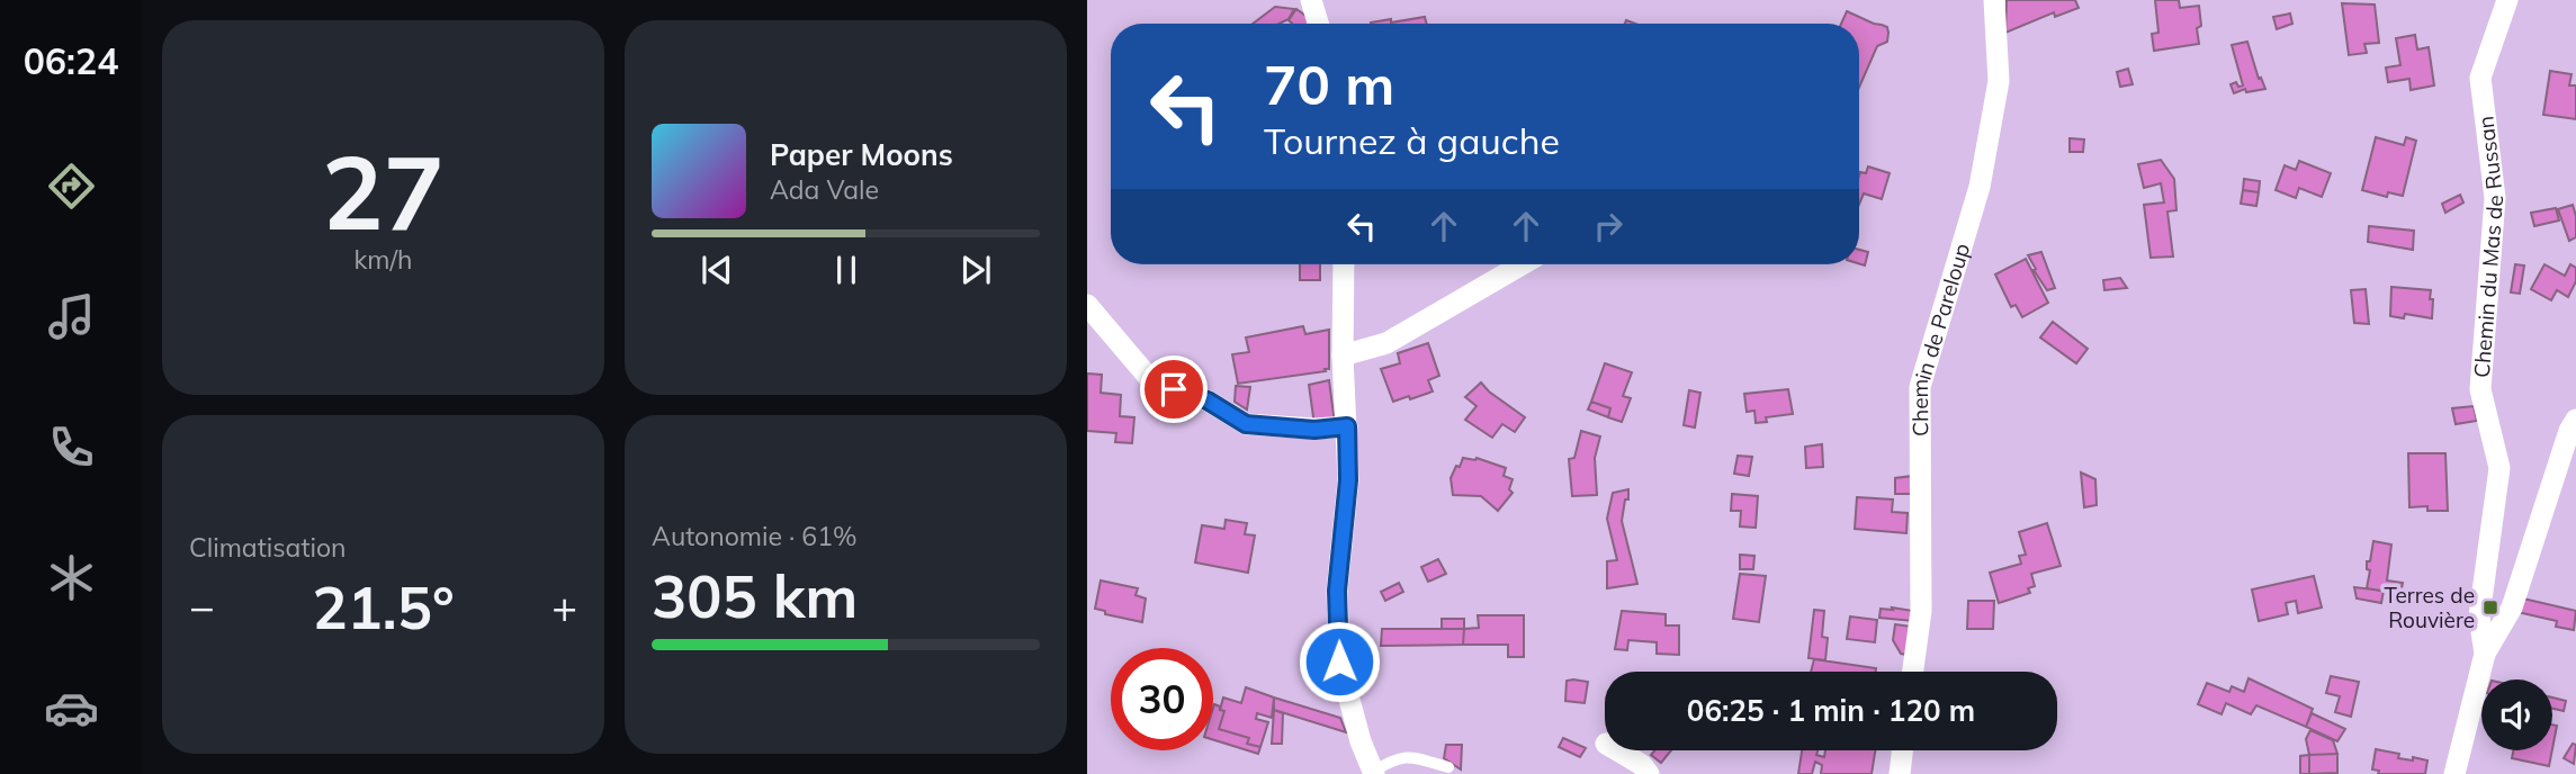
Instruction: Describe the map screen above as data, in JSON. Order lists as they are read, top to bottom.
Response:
{
  "streets": {
    "street": ["Chemin du Mas de Russan", "Chemin de Pareloup"]
  },
  "places": {
    "transit": ["Terres de Rouvière"]
  },
  "page": {
    "tabs": "06:24",
    "tile": [
      ["27", "km/h"],
      "Climatisation",
      ["Autonomie · 61%", "305 km"]
    ],
    "turn": ["70 m", "Tournez à gauche"],
    "song": ["Paper Moons", "Ada Vale"],
    "heat": ["−", "21.5°", "+"],
    "limit": "30",
    "trip": "06:25 · 1 min · 120 m"
  }
}
